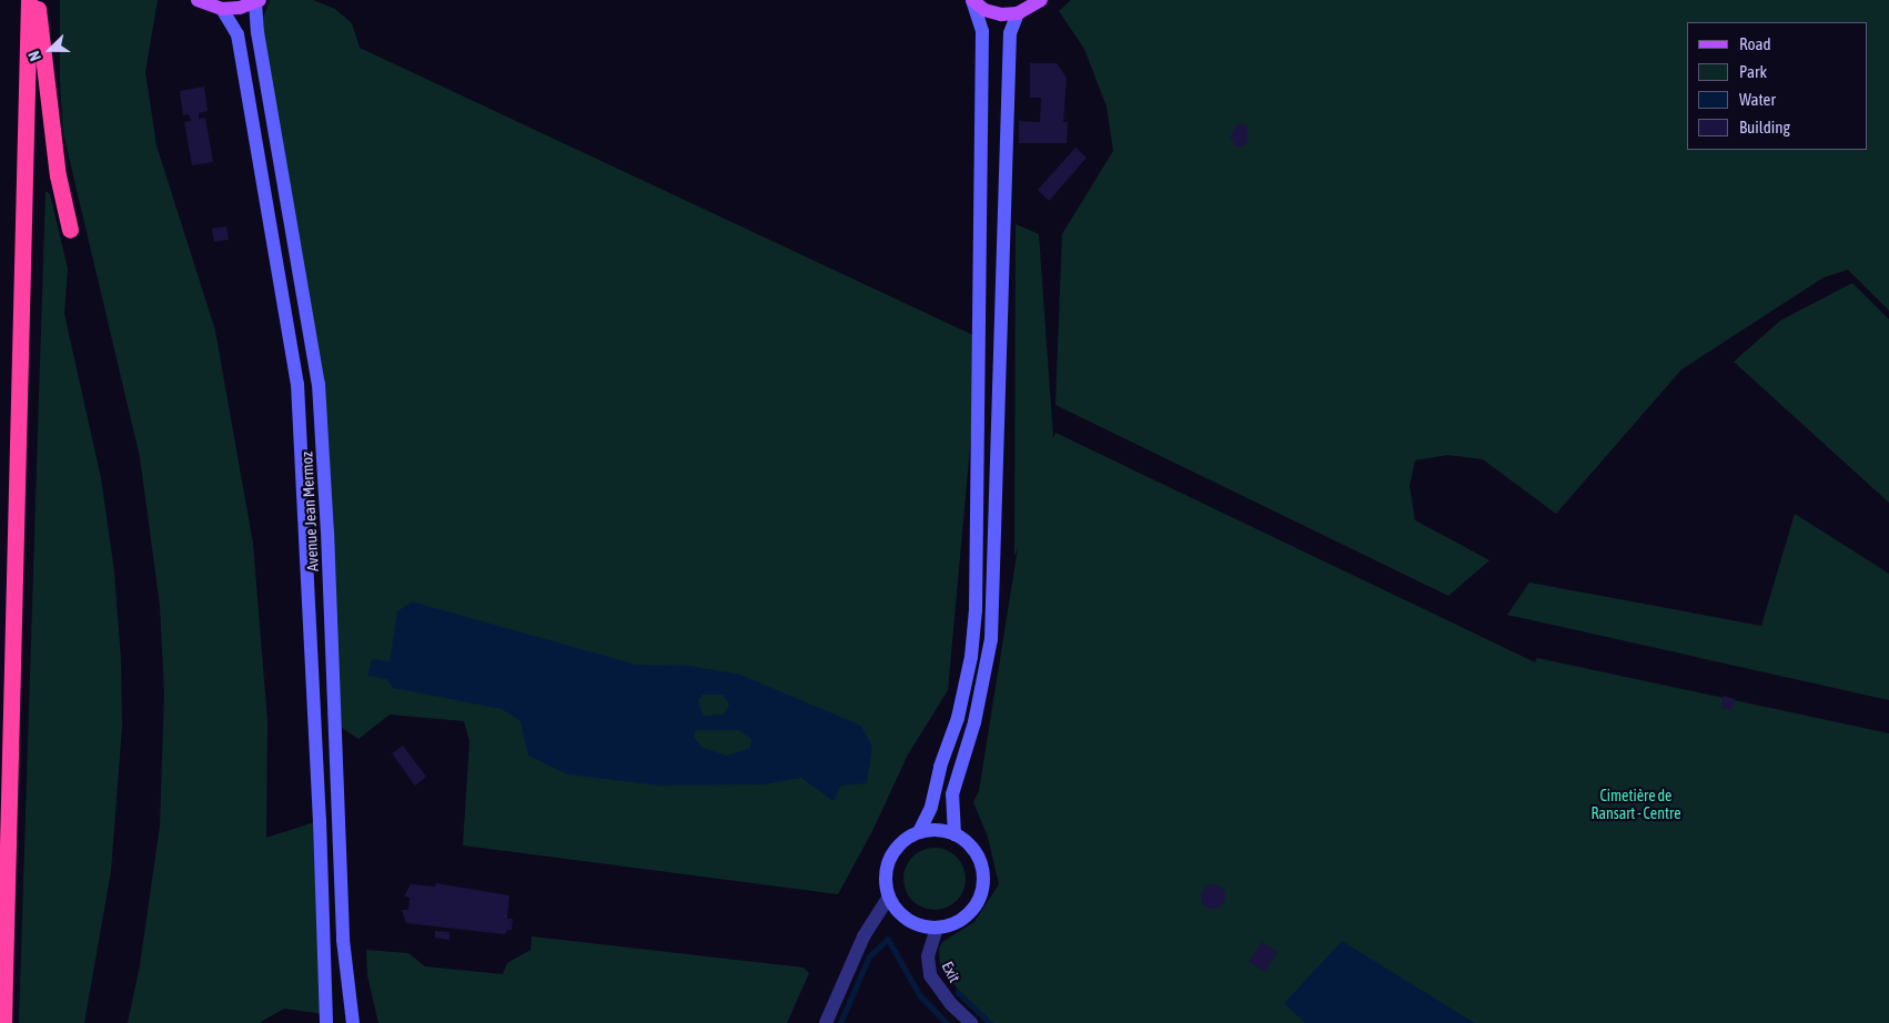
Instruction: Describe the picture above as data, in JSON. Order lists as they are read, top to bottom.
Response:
{
  "streets": {
    "street": ["Avenue Jean Mermoz", "Exit"]
  },
  "parks": ["Cimetière de Ransart - Centre"],
  "legend": [
    "Road",
    "Park",
    "Water",
    "Building"
  ],
  "north": "left"
}
